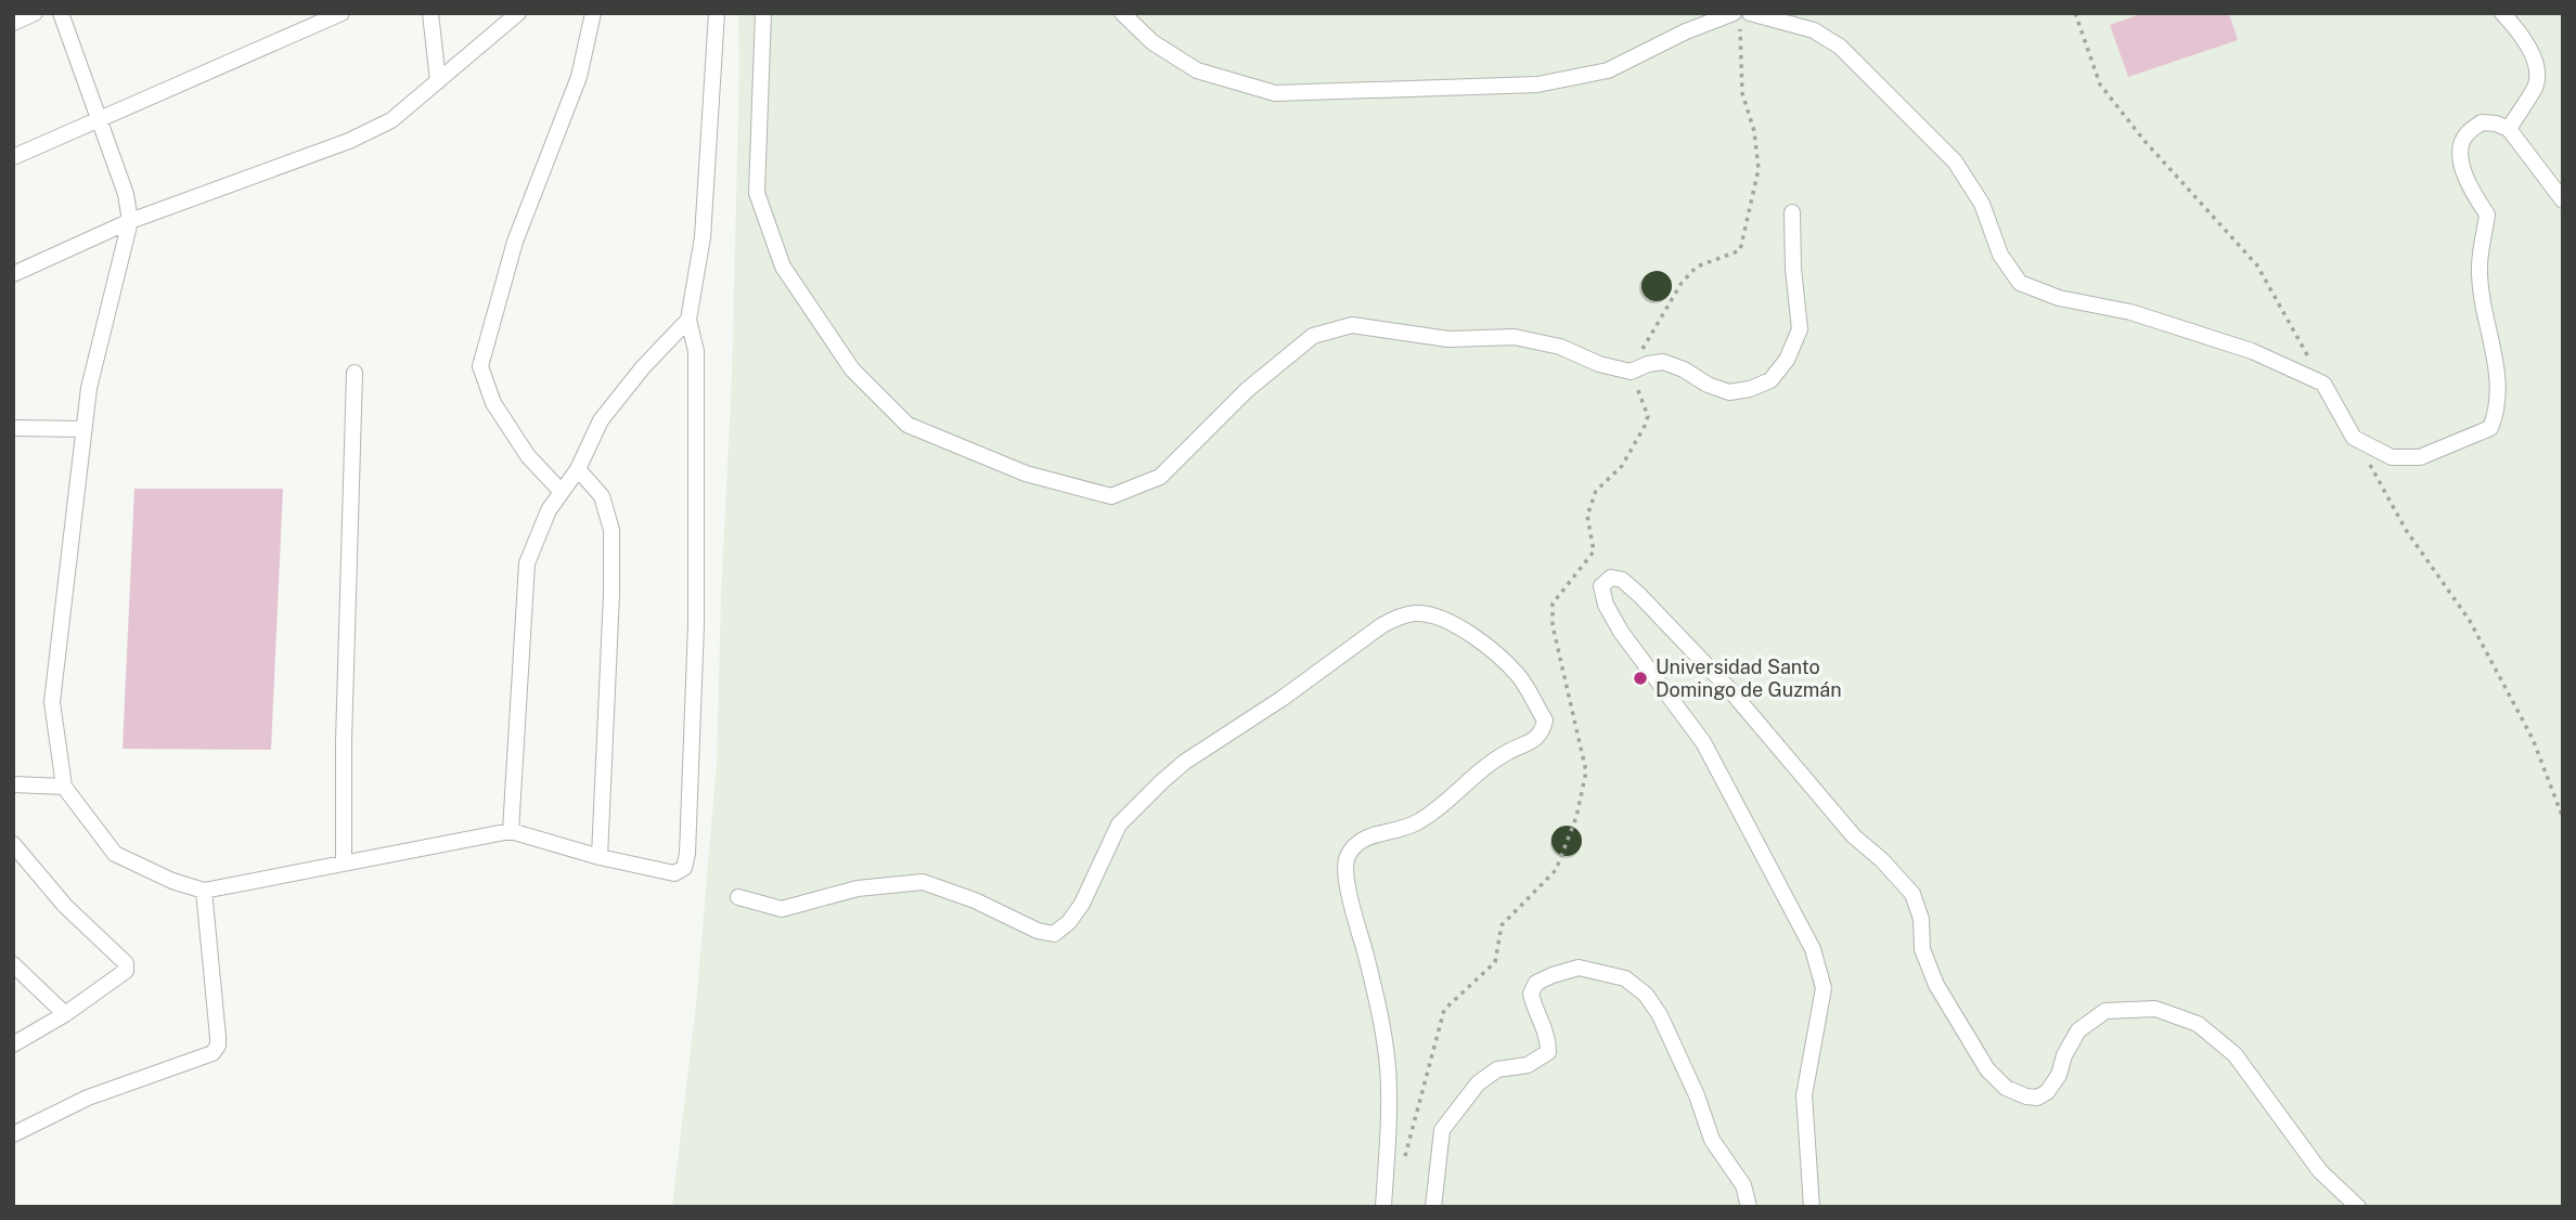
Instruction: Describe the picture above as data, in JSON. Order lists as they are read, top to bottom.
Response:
{
  "places": ["Universidad Santo Domingo de Guzmán"]
}
